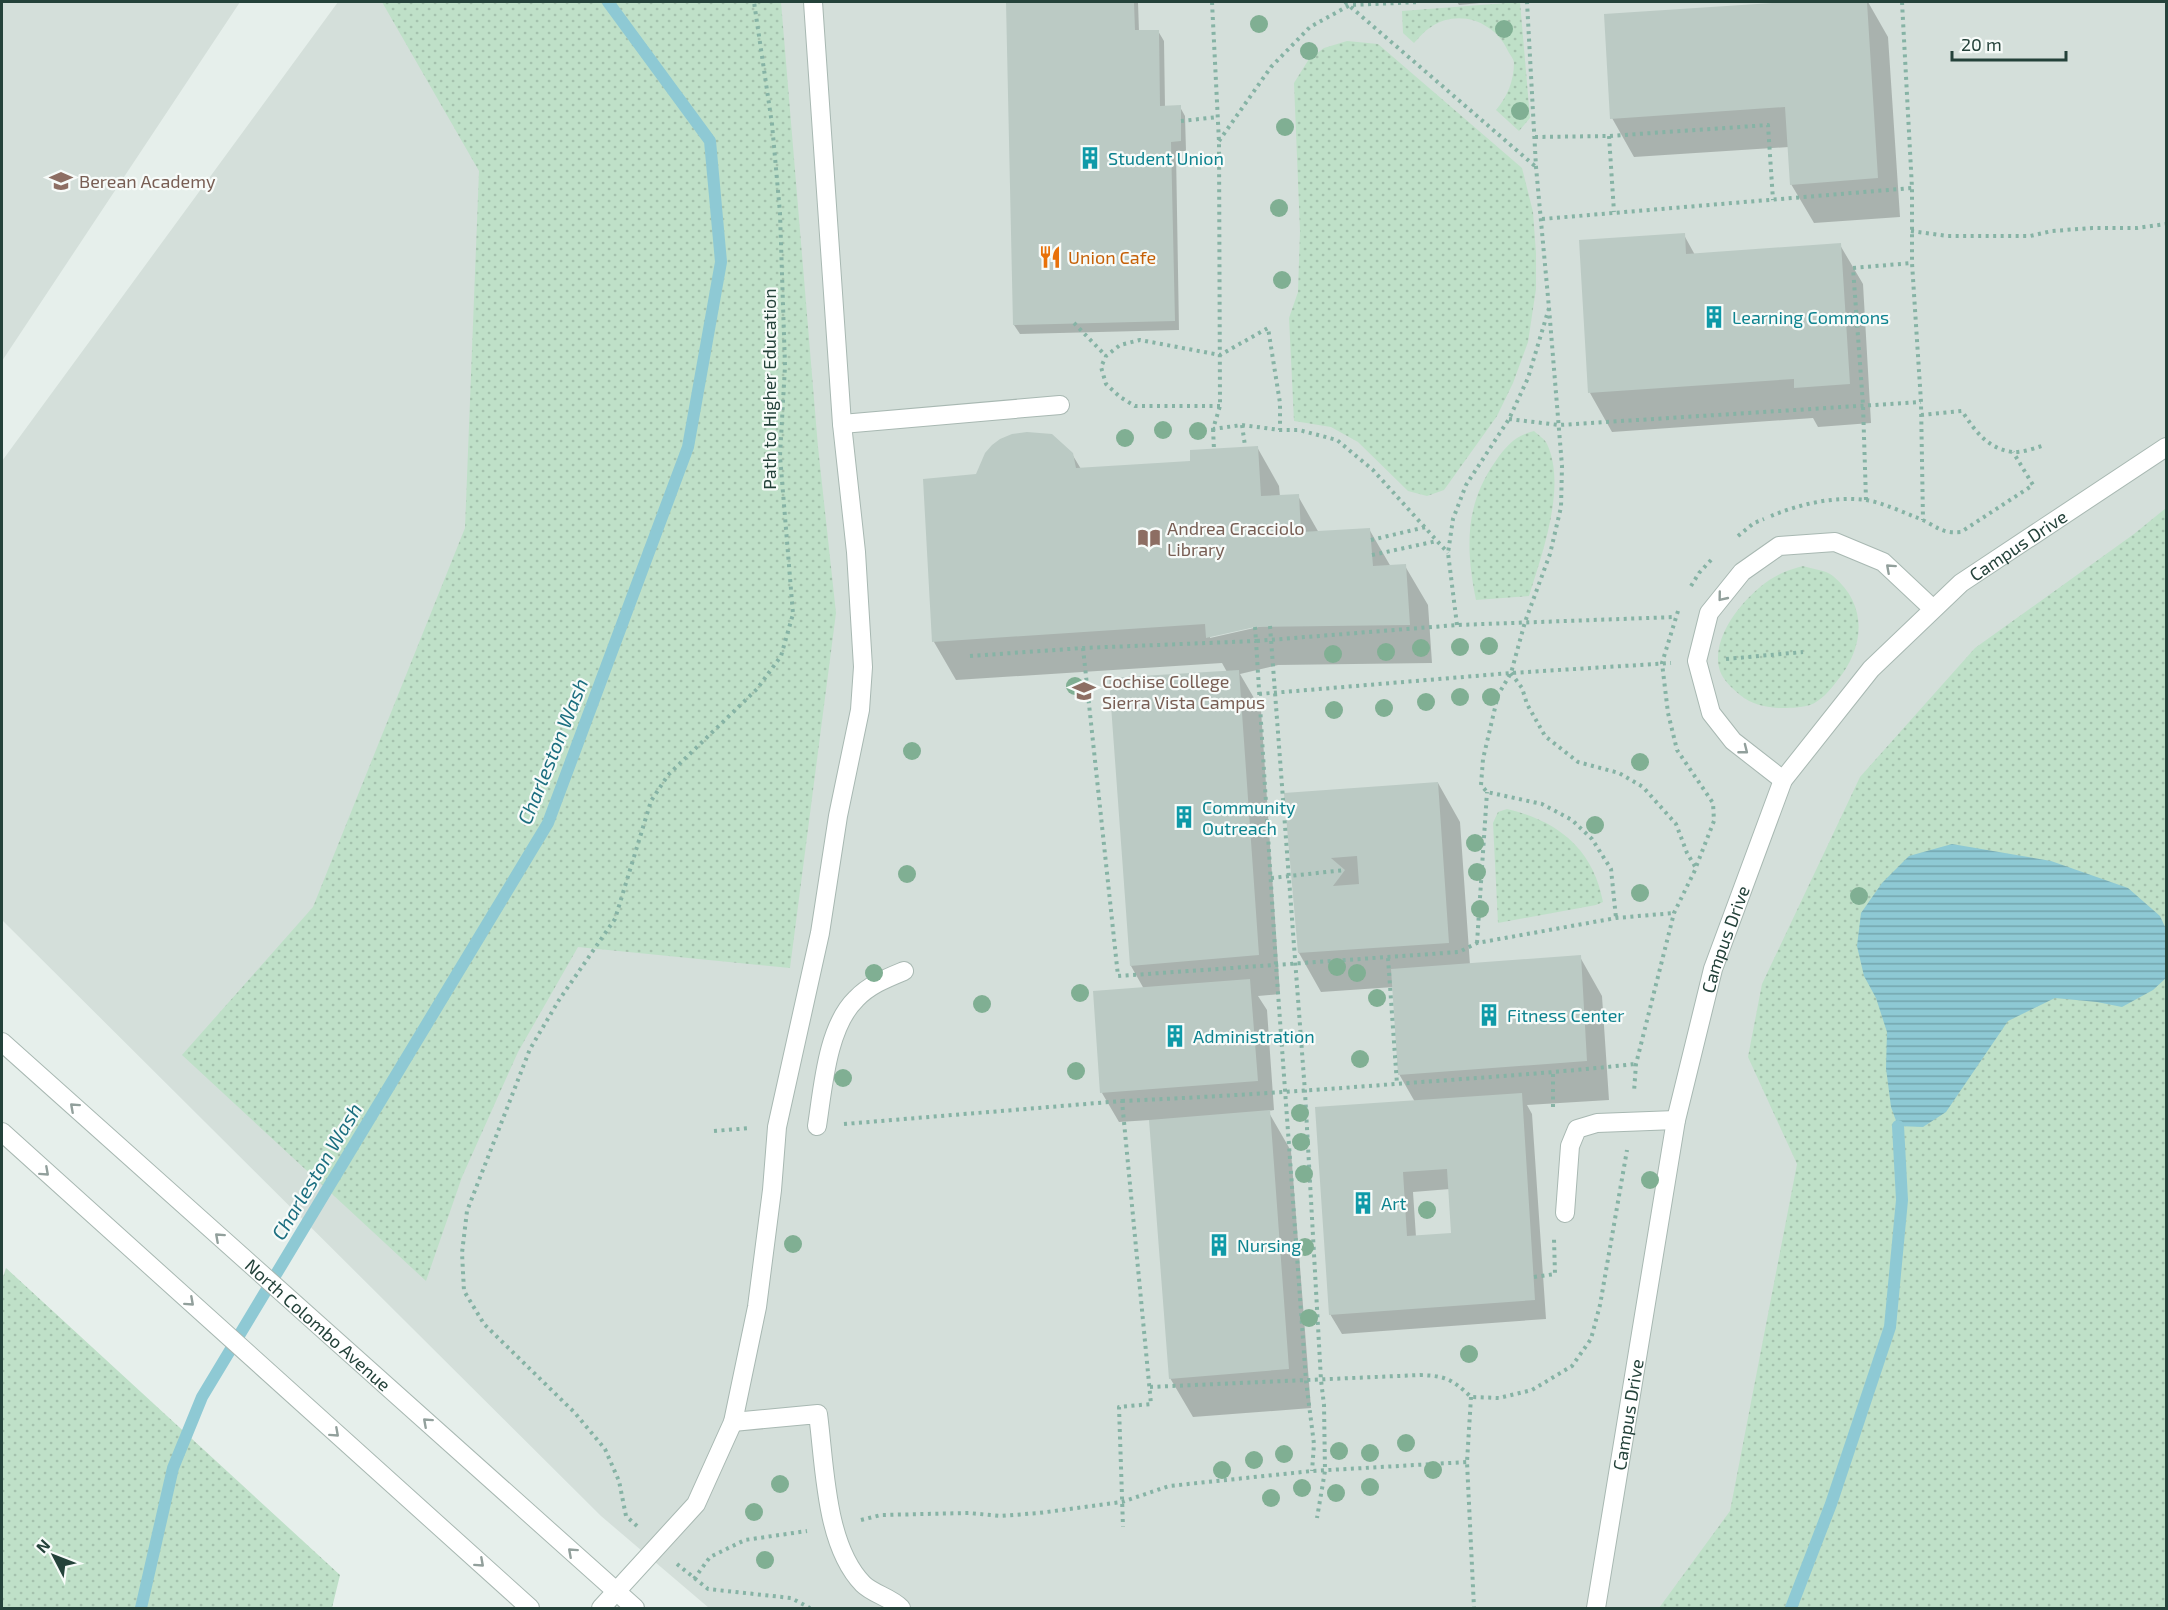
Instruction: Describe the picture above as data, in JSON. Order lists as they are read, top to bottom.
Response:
{
  "streets": {
    "street": ["Campus Drive", "North Colombo Avenue"],
    "path": ["Path to Higher Education"]
  },
  "water": ["Charleston Wash"],
  "places": {
    "building": [
      "Student Union",
      "Learning Commons",
      "Community Outreach",
      "Fitness Center",
      "Administration",
      "Art",
      "Nursing"
    ],
    "school or university": ["Berean Academy", "Cochise College Sierra Vista Campus"],
    "restaurant": ["Union Cafe"],
    "library": ["Andrea Cracciolo Library"]
  },
  "scale_bar": "20 m",
  "north": "top left"
}
